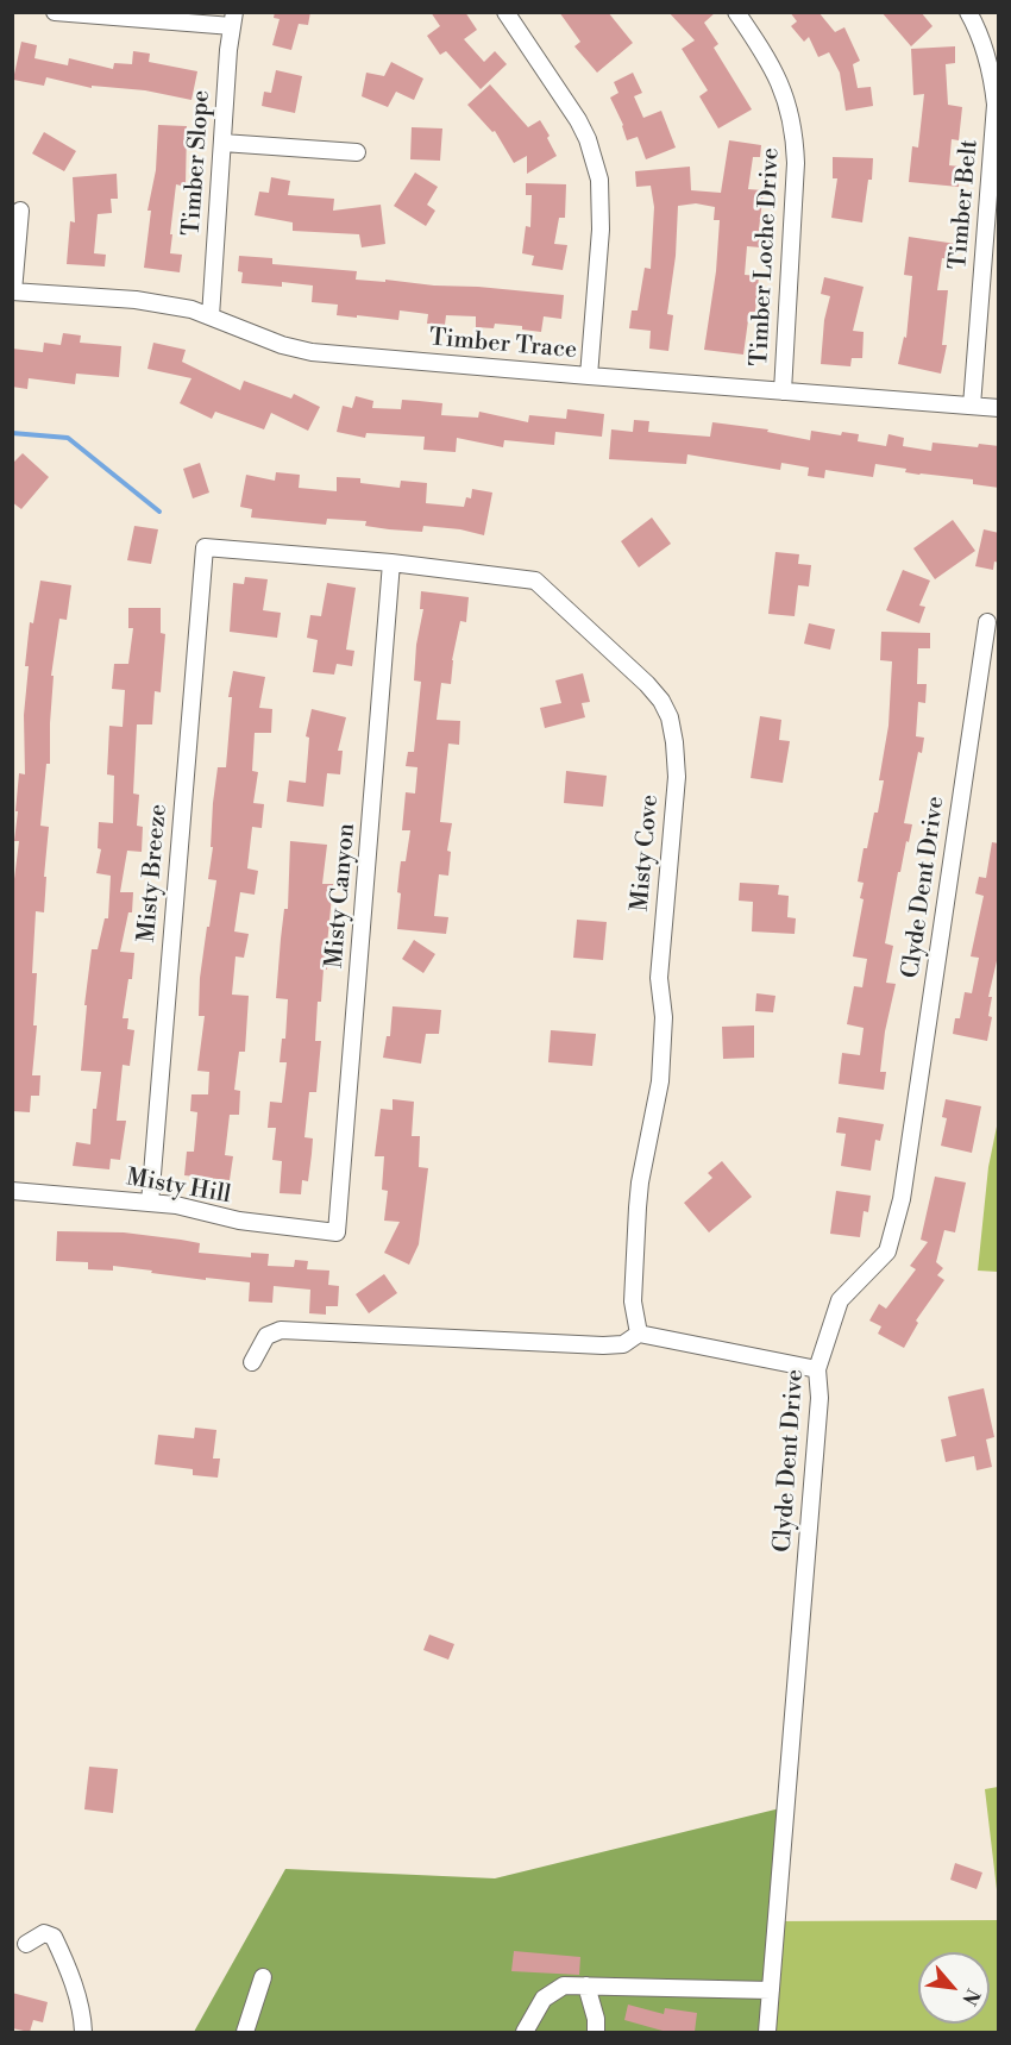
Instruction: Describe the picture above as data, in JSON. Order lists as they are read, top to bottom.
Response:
{
  "streets": {
    "street": [
      "Timber Slope",
      "Timber Belt",
      "Timber Loche Drive",
      "Timber Trace",
      "Misty Cove",
      "Misty Breeze",
      "Clyde Dent Drive",
      "Misty Canyon",
      "Misty Hill"
    ]
  },
  "crossings": [
    ["Timber Slope", "Timber Trace"],
    ["Timber Belt", "Timber Trace"],
    ["Timber Loche Drive", "Timber Trace"],
    ["Misty Cove", "Misty Breeze"],
    ["Misty Cove", "Misty Canyon"],
    ["Misty Breeze", "Misty Hill"],
    ["Misty Canyon", "Misty Hill"]
  ],
  "north": "bottom right"
}
